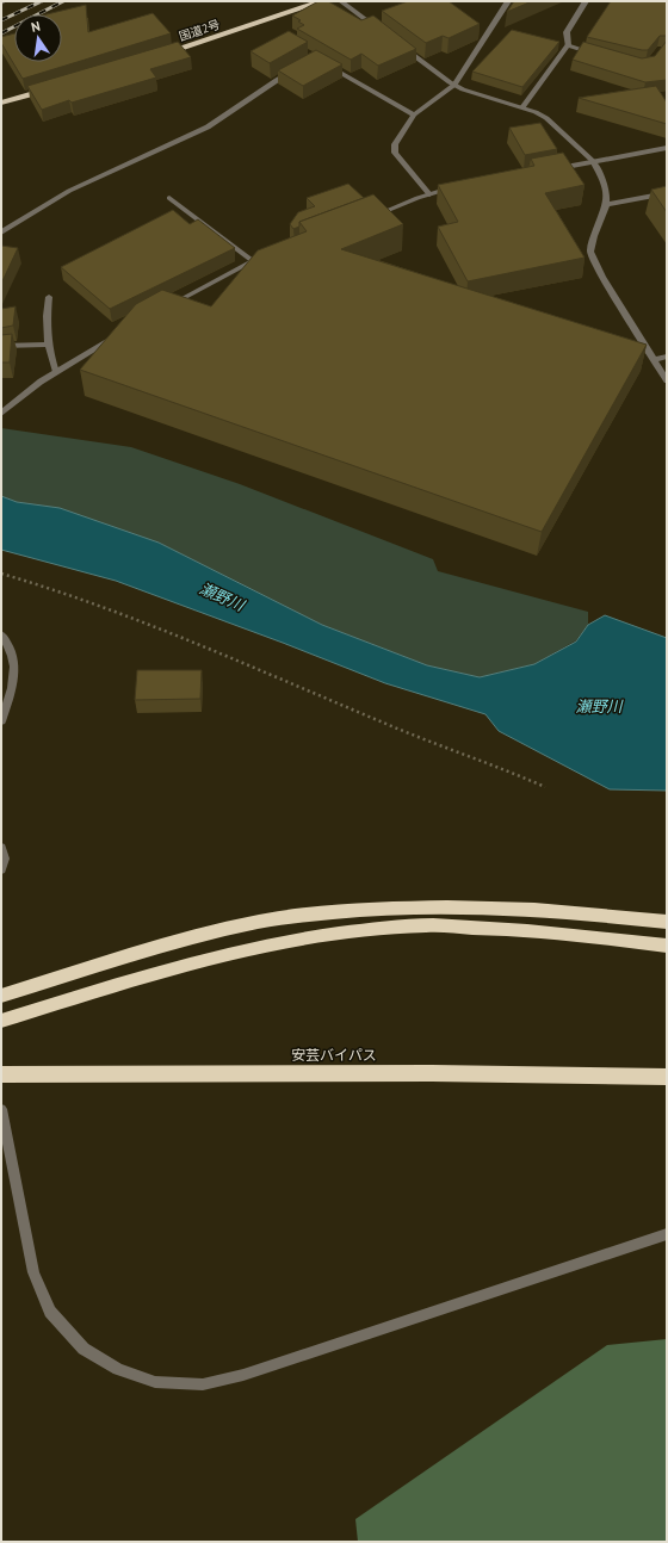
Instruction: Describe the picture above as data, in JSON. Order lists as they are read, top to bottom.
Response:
{
  "streets": {
    "highway": ["国道2号", "安芸バイパス"]
  },
  "water": ["瀬野川"],
  "north": "top"
}
